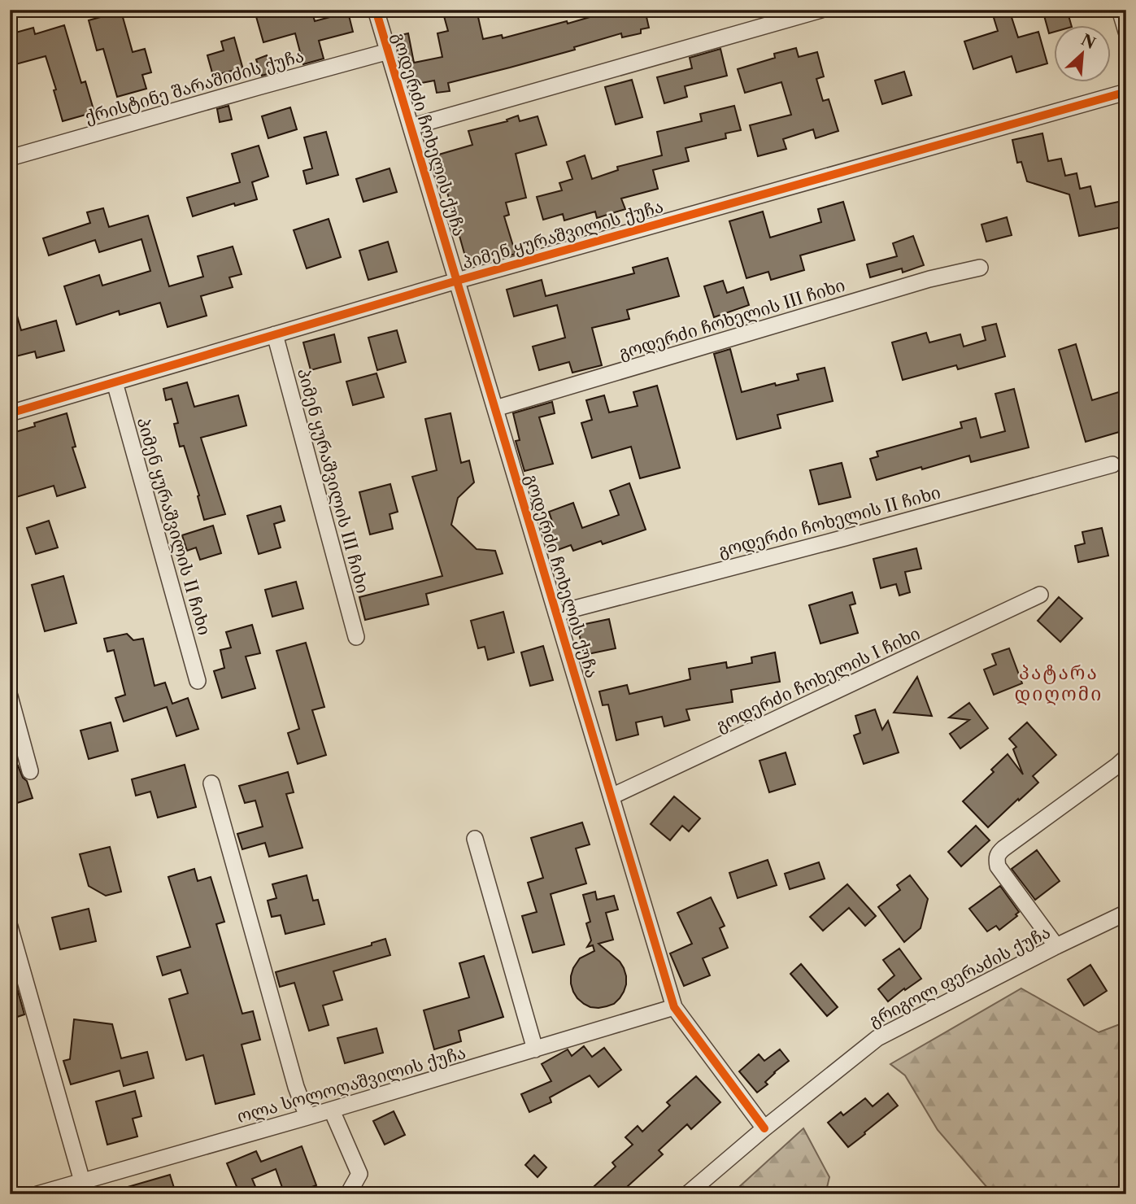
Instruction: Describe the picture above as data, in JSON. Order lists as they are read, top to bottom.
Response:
{
  "streets": {
    "street": [
      "ქრისტინე შარაშიძის ქუჩა",
      "გოდერძი ჩოხელის ქუჩა",
      "პიმენ ყურაშვილის ქუჩა",
      "გოდერძი ჩოხელის III ჩიხი",
      "პიმენ ყურაშვილის III ჩიხი",
      "გოდერძი ჩოხელის II ჩიხი",
      "პიმენ ყურაშვილის II ჩიხი",
      "გოდერძი ჩოხელის I ჩიხი",
      "გრიგოლ ფერაძის ქუჩა",
      "ოლა სოლოღაშვილის ქუჩა"
    ]
  },
  "crossings": [
    ["ქრისტინე შარაშიძის ქუჩა", "გოდერძი ჩოხელის ქუჩა"],
    ["გოდერძი ჩოხელის ქუჩა", "პიმენ ყურაშვილის ქუჩა"],
    ["გოდერძი ჩოხელის ქუჩა", "გოდერძი ჩოხელის III ჩიხი"],
    ["გოდერძი ჩოხელის ქუჩა", "გოდერძი ჩოხელის II ჩიხი"],
    ["გოდერძი ჩოხელის ქუჩა", "გოდერძი ჩოხელის I ჩიხი"],
    ["გოდერძი ჩოხელის ქუჩა", "გრიგოლ ფერაძის ქუჩა"],
    ["გოდერძი ჩოხელის ქუჩა", "ოლა სოლოღაშვილის ქუჩა"],
    ["პიმენ ყურაშვილის ქუჩა", "პიმენ ყურაშვილის III ჩიხი"],
    ["პიმენ ყურაშვილის ქუჩა", "პიმენ ყურაშვილის II ჩიხი"]
  ],
  "districts": ["პატარა დიღომი"],
  "north": "top right"
}
